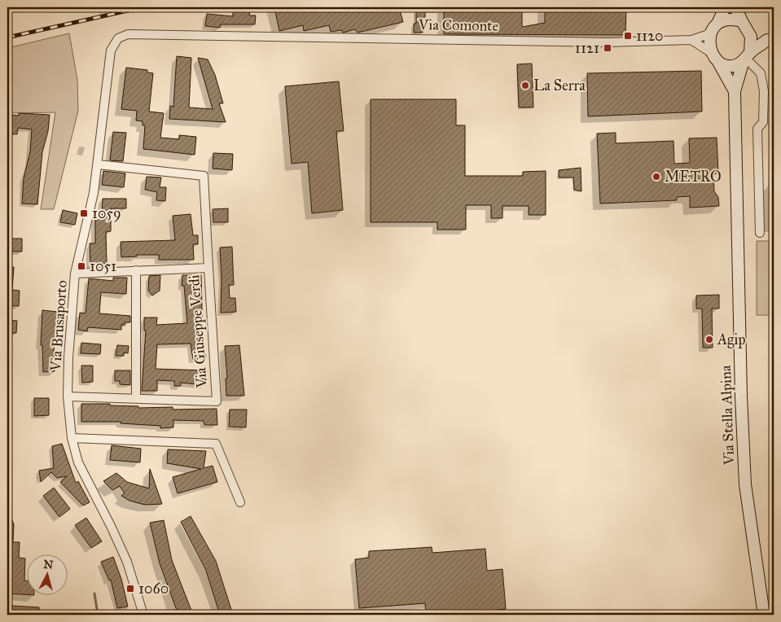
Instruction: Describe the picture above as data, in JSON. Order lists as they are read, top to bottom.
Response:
{
  "streets": {
    "street": [
      "Via Comonte",
      "Via Brusaporto",
      "Via Giuseppe Verdi",
      "Via Stella Alpina"
    ]
  },
  "crossings": [
    ["Via Comonte", "Via Brusaporto"],
    ["Via Comonte", "Via Stella Alpina"],
    ["Via Brusaporto", "Via Giuseppe Verdi"]
  ],
  "places": {
    "transit": [
      "1120",
      "1121",
      "1059",
      "1051",
      "1060"
    ],
    "other": ["La Serra", "METRO", "Agip"]
  },
  "north": "top"
}
